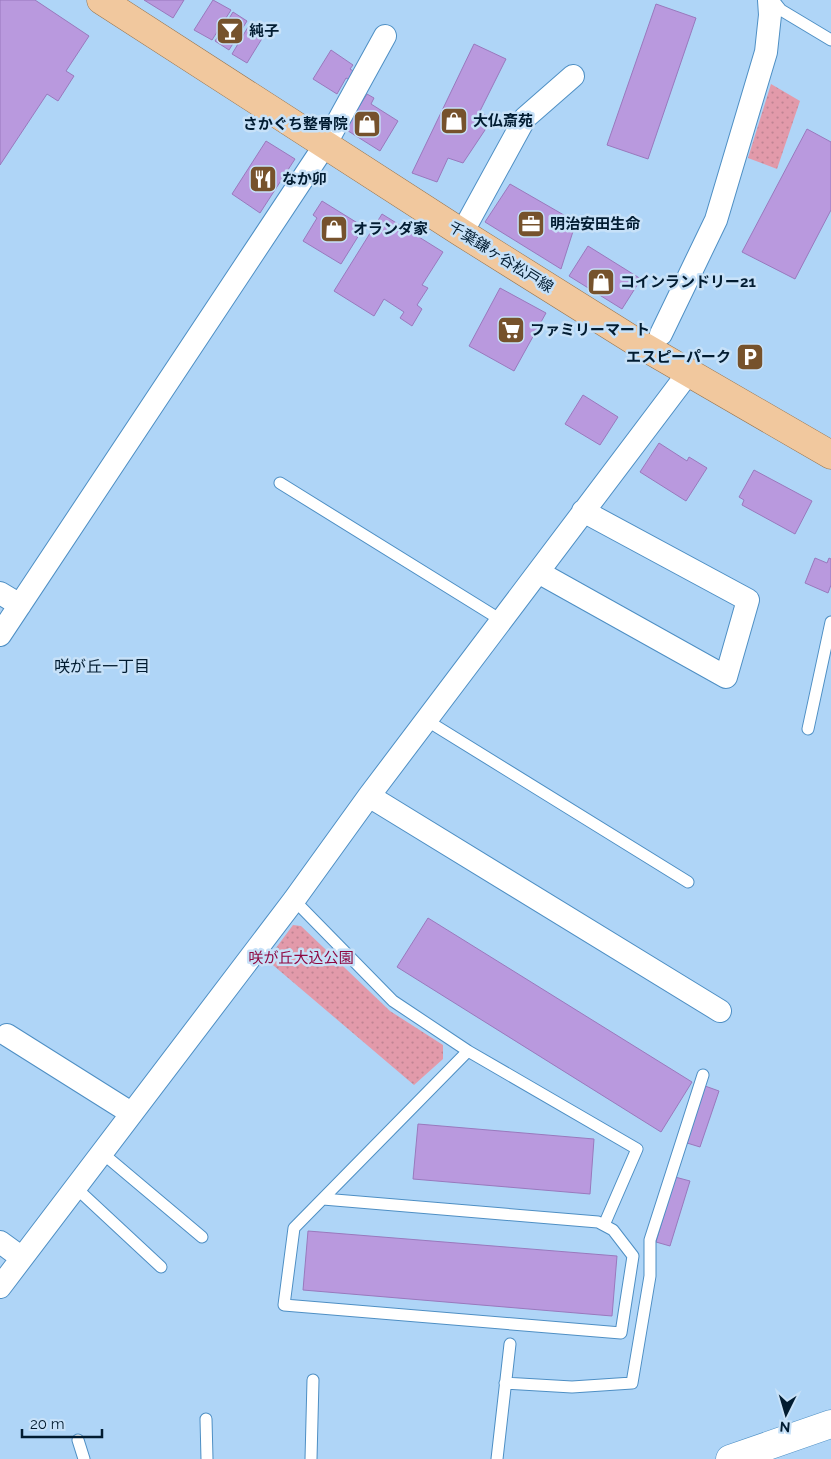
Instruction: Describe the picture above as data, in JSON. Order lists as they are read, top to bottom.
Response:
{
  "streets": {
    "main road": ["千葉鎌ヶ谷松戸線"]
  },
  "districts": ["咲が丘一丁目"],
  "parks": ["咲が丘大込公園"],
  "places": {
    "bar": ["純子"],
    "shop": [
      "大仏斎苑",
      "さかぐち整骨院",
      "オランダ家",
      "コインランドリー21"
    ],
    "restaurant": ["なか卯"],
    "office": ["明治安田生命"],
    "supermarket": ["ファミリーマート"],
    "parking": ["エスピーパーク"]
  },
  "scale_bar": "20 m",
  "north": "bottom"
}
